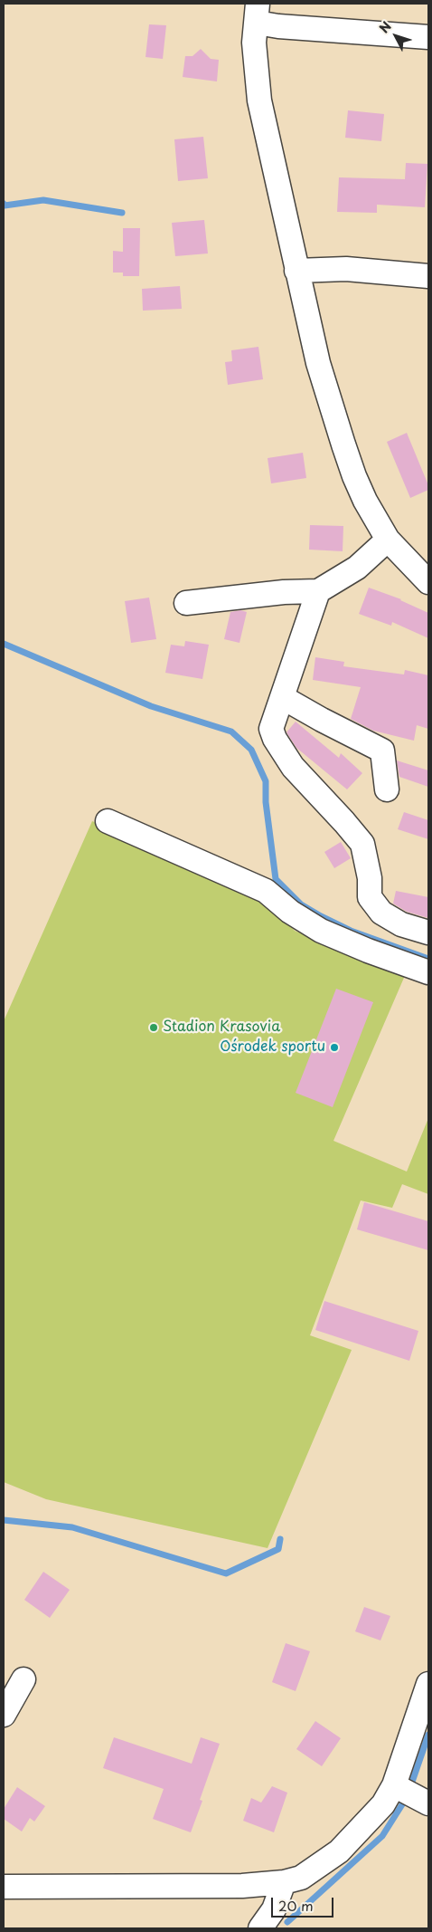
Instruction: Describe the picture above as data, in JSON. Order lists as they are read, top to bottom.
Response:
{
  "places": ["Stadion Krasovia", "Ośrodek sportu"],
  "scale_bar": "20 m",
  "north": "top left"
}
